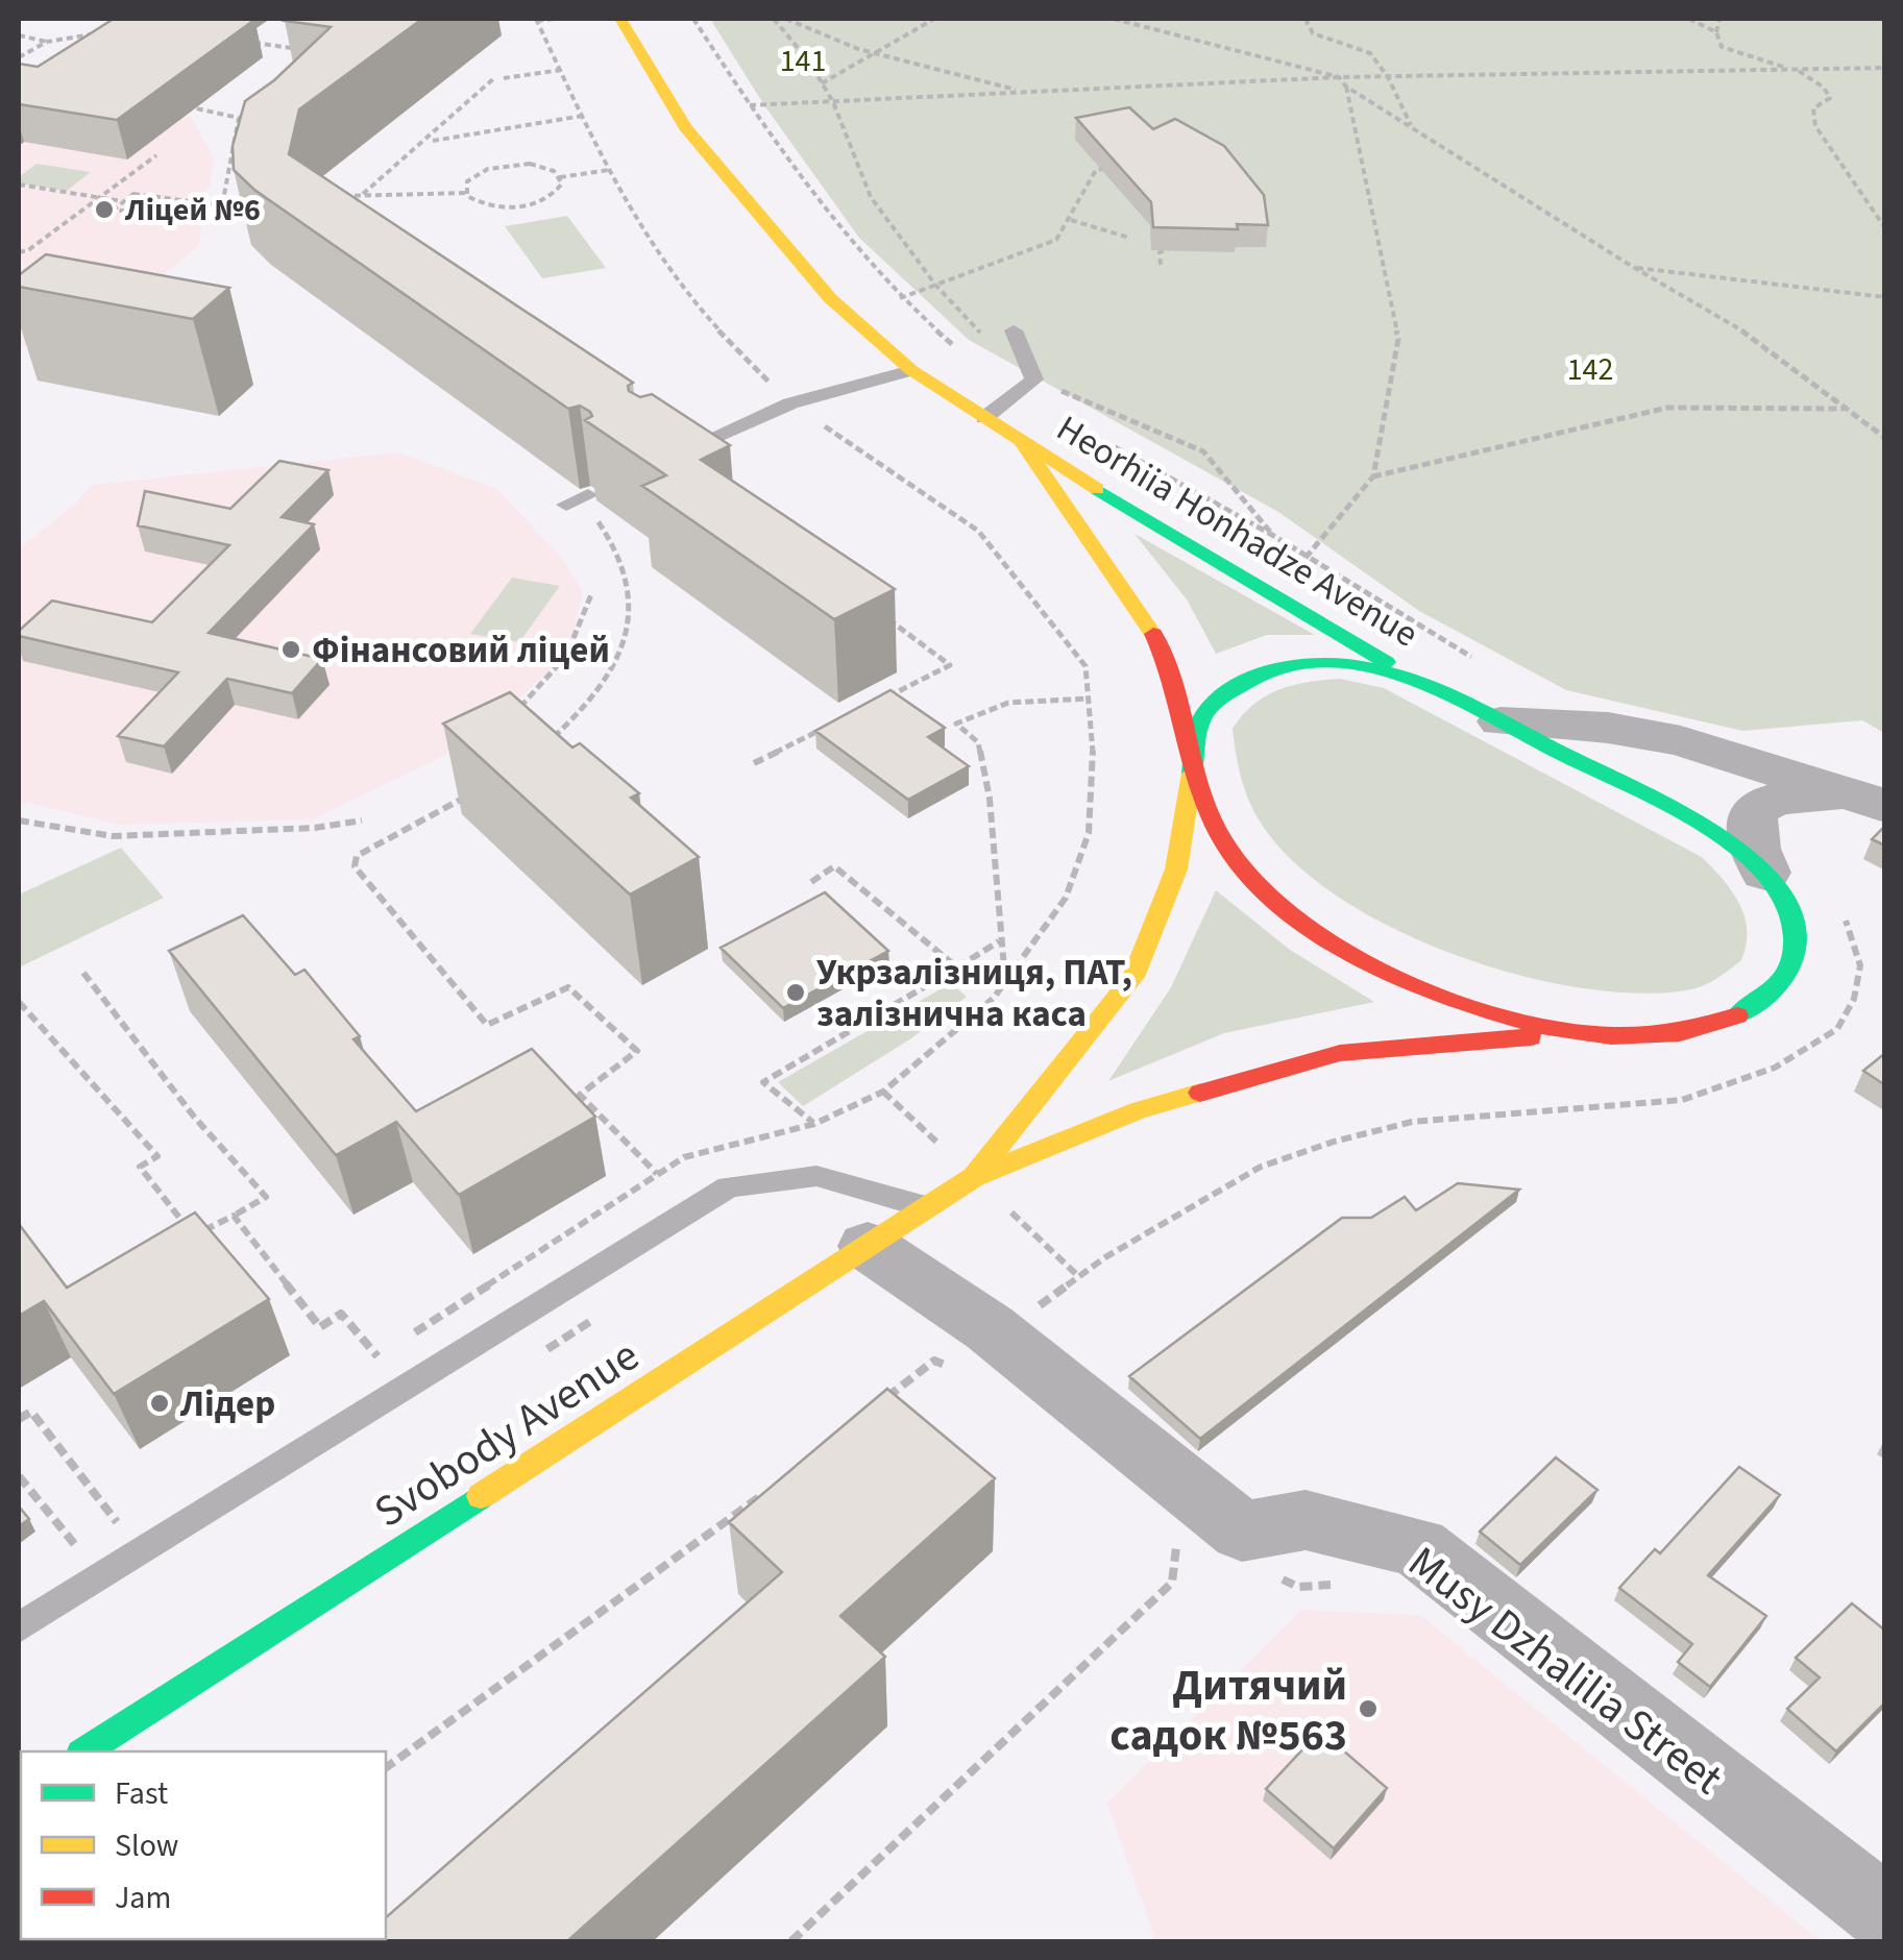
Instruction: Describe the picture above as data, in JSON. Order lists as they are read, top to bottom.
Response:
{
  "streets": {
    "street": ["Heorhiia Honhadze Avenue", "Svobody Avenue", "Musy Dzhalilia Street"]
  },
  "crossings": [
    ["Heorhiia Honhadze Avenue", "Svobody Avenue"],
    ["Svobody Avenue", "Musy Dzhalilia Street"]
  ],
  "parks": ["141", "142"],
  "places": [
    "Ліцей №6",
    "Фінансовий ліцей",
    "Укрзалізниця, ПАТ, залізнична каса",
    "Лідер",
    "Дитячий садок №563"
  ],
  "legend": ["Fast", "Slow", "Jam"]
}
